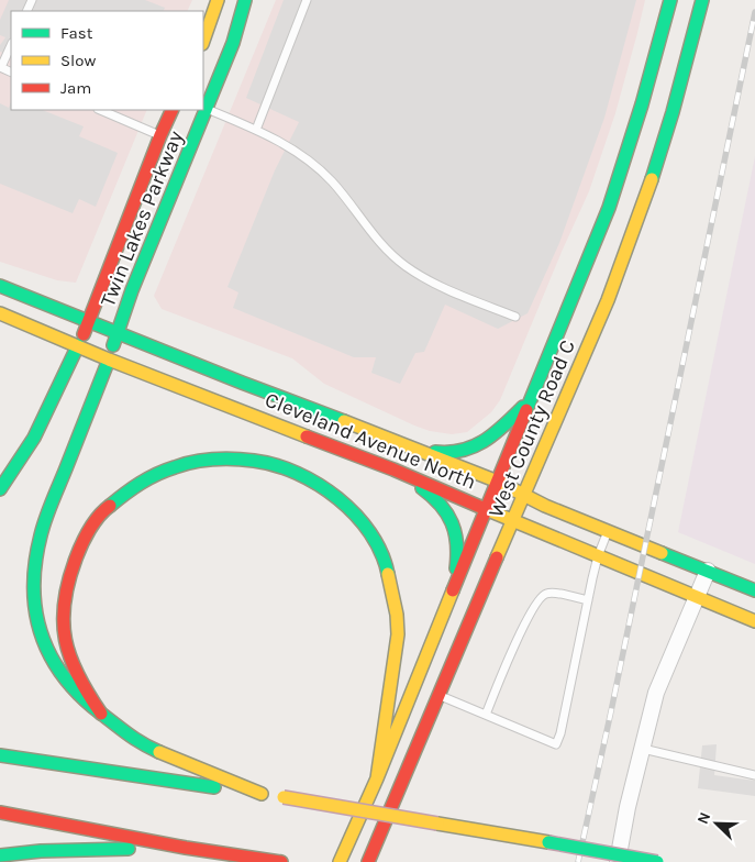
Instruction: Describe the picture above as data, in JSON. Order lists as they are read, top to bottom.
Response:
{
  "streets": {
    "main road": ["Twin Lakes Parkway", "West County Road C", "Cleveland Avenue North"]
  },
  "crossings": [
    ["Twin Lakes Parkway", "Cleveland Avenue North"],
    ["West County Road C", "Cleveland Avenue North"]
  ],
  "legend": ["Fast", "Slow", "Jam"],
  "north": "top left"
}
